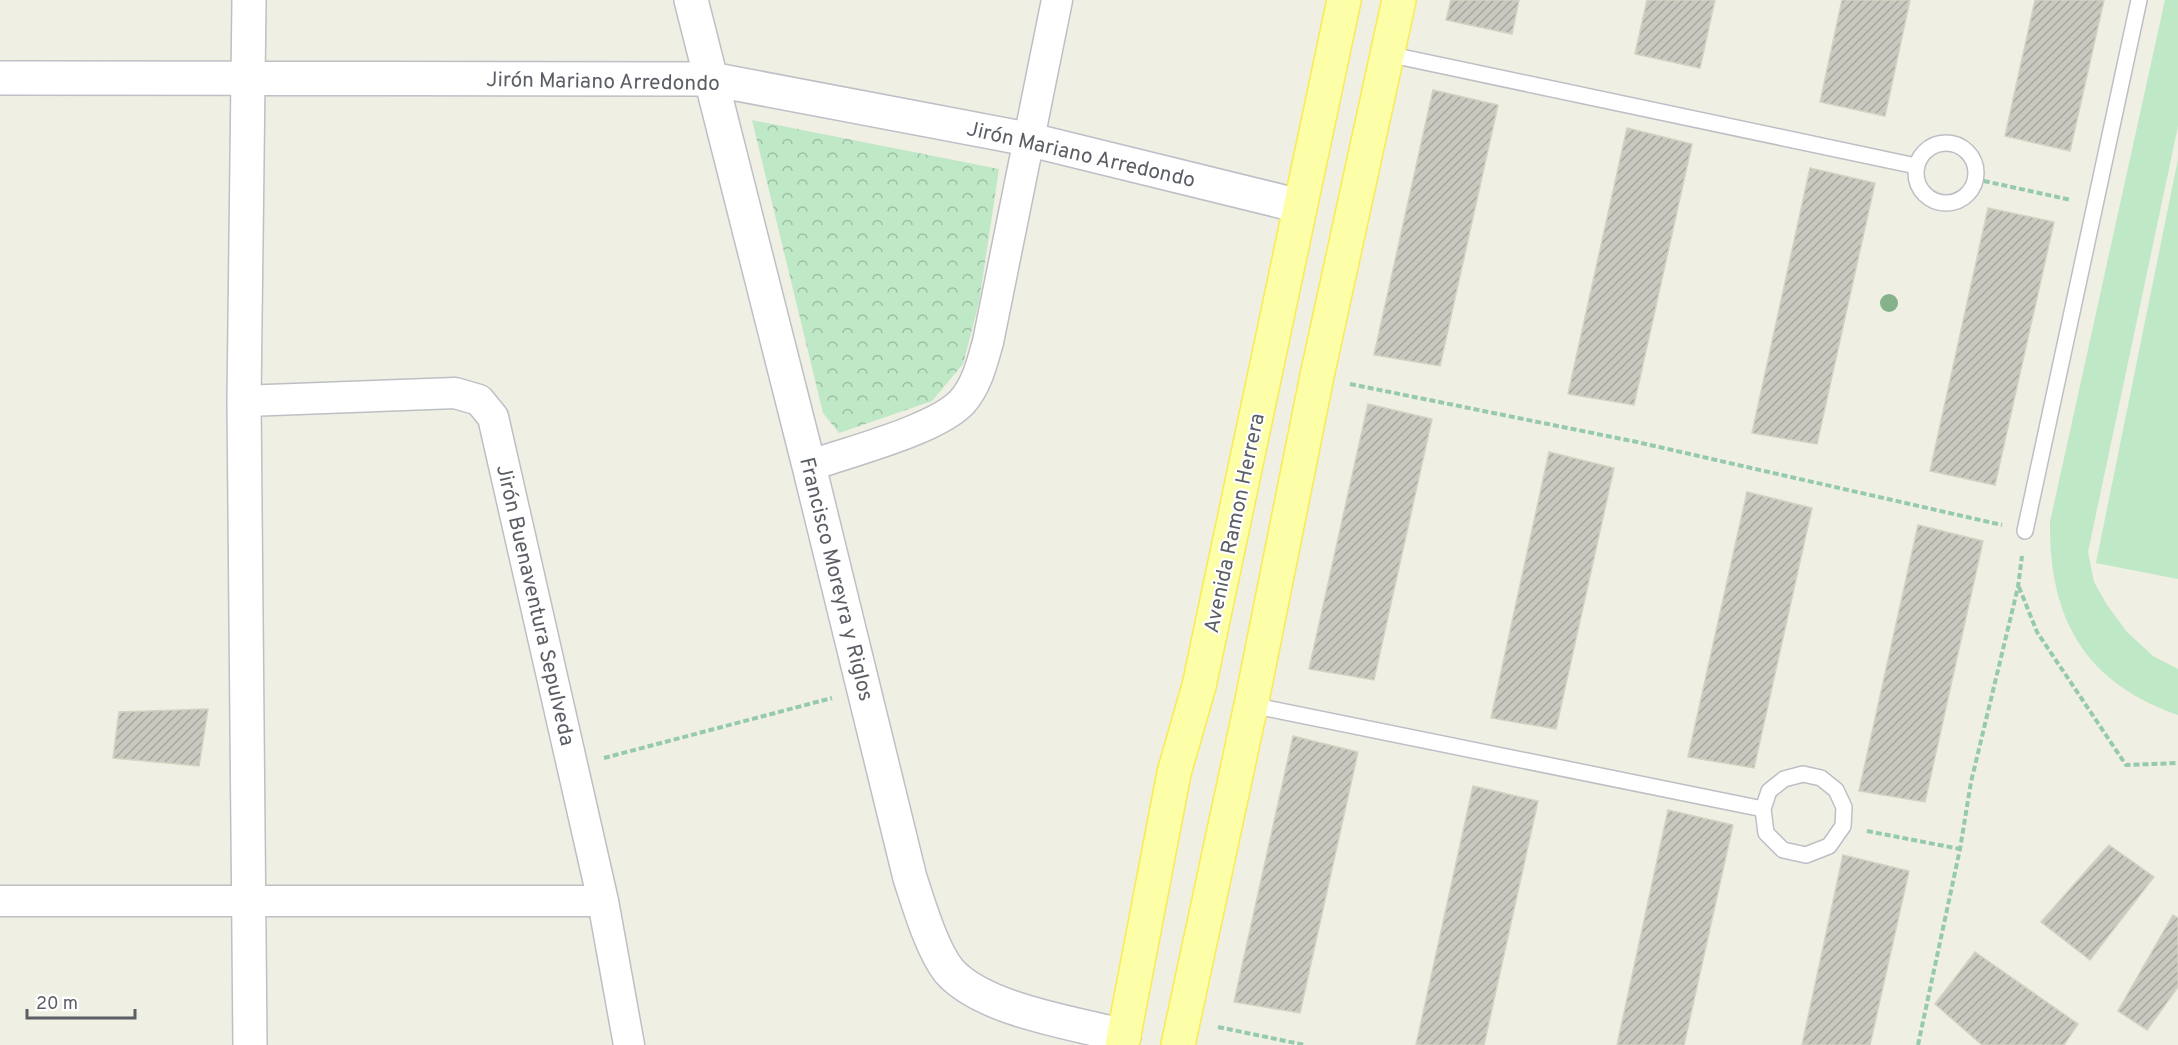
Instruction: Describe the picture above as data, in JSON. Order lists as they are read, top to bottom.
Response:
{
  "streets": {
    "main road": ["Avenida Ramon Herrera"],
    "street": ["Jirón Mariano Arredondo", "Francisco Moreyra y Riglos", "Jirón Buenaventura Sepulveda"]
  },
  "crossings": [
    ["Jirón Mariano Arredondo", "Avenida Ramon Herrera"],
    ["Jirón Mariano Arredondo", "Francisco Moreyra y Riglos"],
    ["Avenida Ramon Herrera", "Francisco Moreyra y Riglos"]
  ],
  "scale_bar": "20 m"
}
